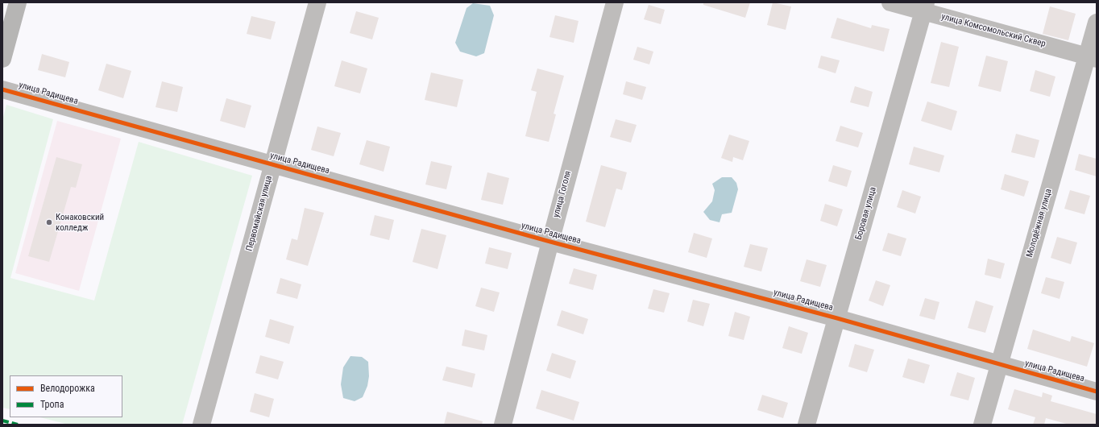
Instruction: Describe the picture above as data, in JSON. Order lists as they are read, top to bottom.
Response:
{
  "streets": {
    "street": [
      "улица Комсомольский Сквер",
      "улица Радищева",
      "улица Гоголя",
      "Первомайская улица",
      "Боровая улица",
      "Молодёжная улица"
    ]
  },
  "crossings": [
    ["улица Комсомольский Сквер", "Боровая улица"],
    ["улица Комсомольский Сквер", "Молодёжная улица"],
    ["улица Радищева", "улица Гоголя"],
    ["улица Радищева", "Первомайская улица"],
    ["улица Радищева", "Боровая улица"],
    ["улица Радищева", "Молодёжная улица"]
  ],
  "places": ["Конаковский колледж"],
  "legend": ["Велодорожка", "Тропа"]
}
